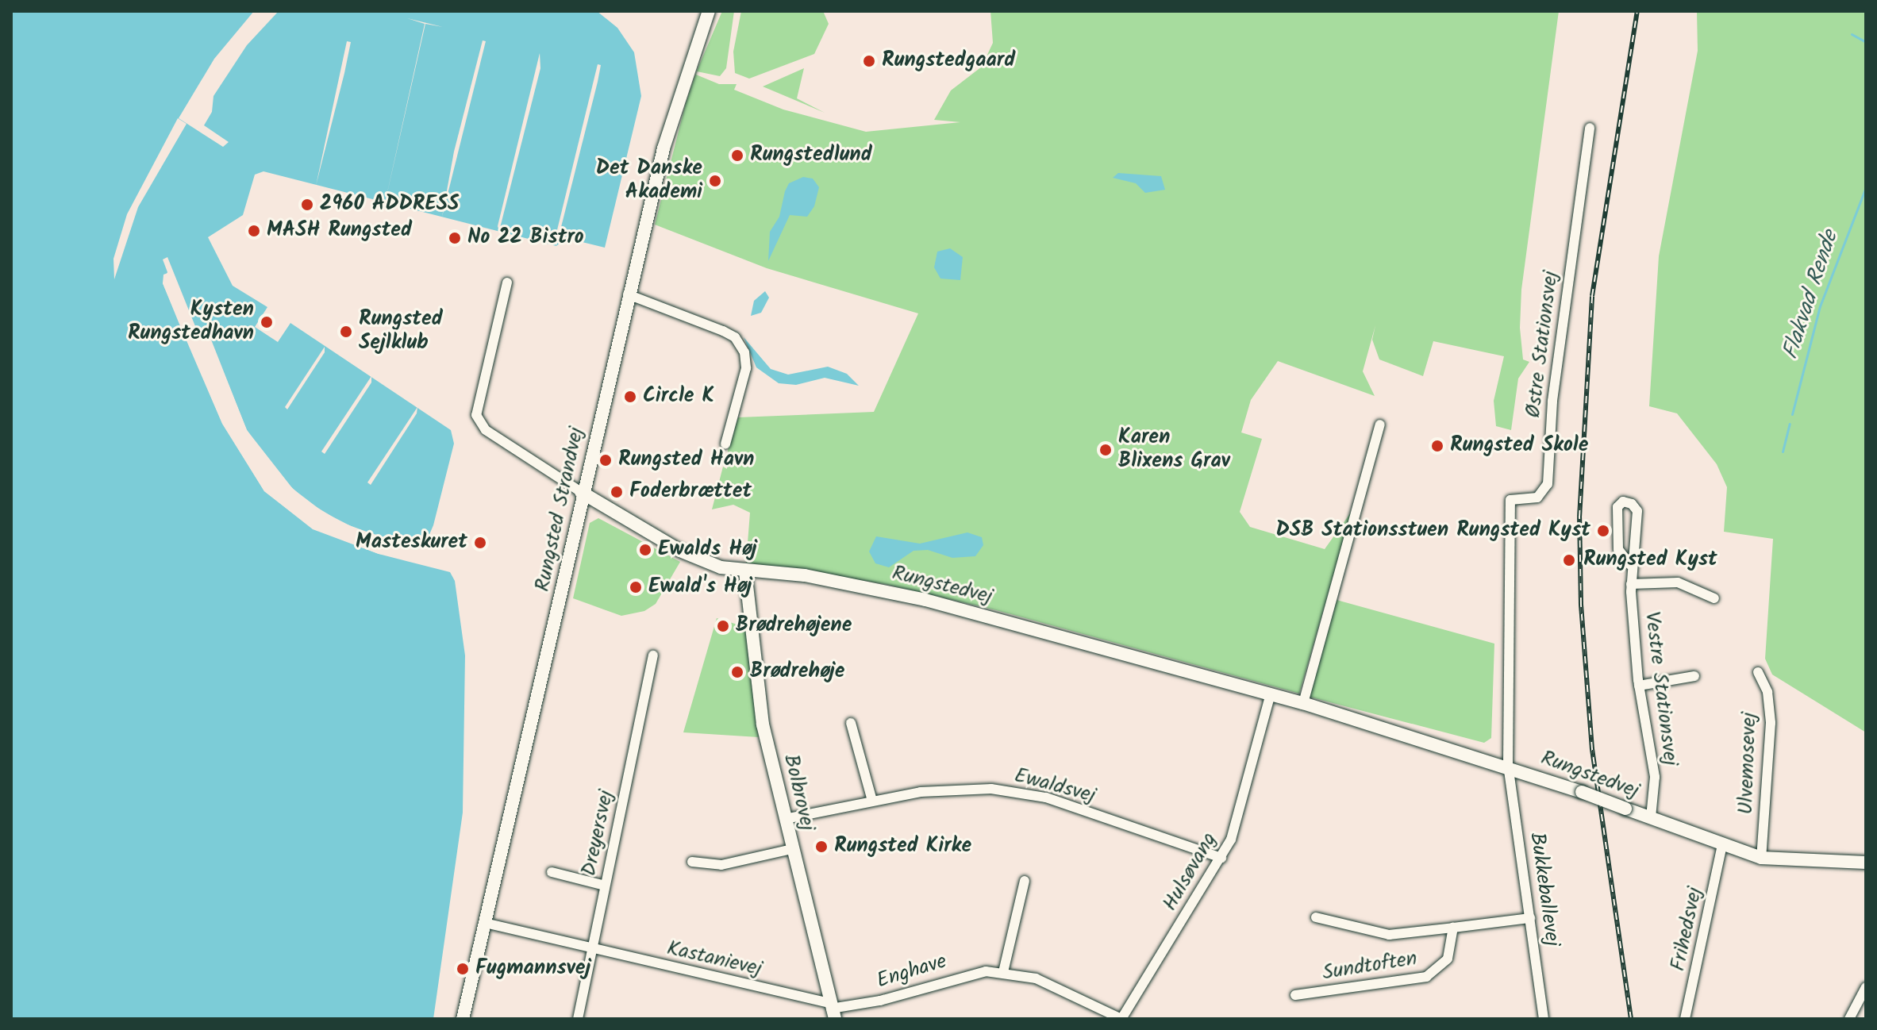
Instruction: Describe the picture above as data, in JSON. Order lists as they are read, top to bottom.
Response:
{
  "streets": {
    "main road": ["Rungsted Strandvej", "Rungstedvej", "Bolbrovej"],
    "street": [
      "Østre Stationsvej",
      "Vestre Stationsvej",
      "Ulvemosevej",
      "Ewaldsvej",
      "Dreyersvej",
      "Hulsøvang",
      "Bukkeballevej",
      "Frihedsvej",
      "Kastanievej",
      "Sundtoften",
      "Enghave"
    ]
  },
  "crossings": [
    ["Østre Stationsvej", "Rungstedvej"],
    ["Østre Stationsvej", "Bukkeballevej"],
    ["Rungsted Strandvej", "Rungstedvej"],
    ["Rungstedvej", "Vestre Stationsvej"],
    ["Rungstedvej", "Ulvemosevej"],
    ["Rungstedvej", "Bolbrovej"],
    ["Rungstedvej", "Hulsøvang"],
    ["Rungstedvej", "Bukkeballevej"],
    ["Rungstedvej", "Frihedsvej"],
    ["Ewaldsvej", "Bolbrovej"],
    ["Ewaldsvej", "Hulsøvang"],
    ["Bolbrovej", "Kastanievej"],
    ["Bolbrovej", "Enghave"],
    ["Dreyersvej", "Kastanievej"],
    ["Hulsøvang", "Enghave"],
    ["Kastanievej", "Enghave"]
  ],
  "water": ["Flakvad Rende"],
  "places": [
    "Rungstedgaard",
    "Rungstedlund",
    "Det Danske Akademi",
    "2960 ADDRESS",
    "MASH Rungsted",
    "No 22 Bistro",
    "Kysten Rungstedhavn",
    "Rungsted Sejlklub",
    "Circle K",
    "Rungsted Skole",
    "Karen Blixens Grav",
    "Rungsted Havn",
    "Foderbrættet",
    "DSB Stationsstuen Rungsted Kyst",
    "Masteskuret",
    "Ewalds Høj",
    "Rungsted Kyst",
    "Ewald's Høj",
    "Brødrehøjene",
    "Brødrehøje",
    "Rungsted Kirke",
    "Fugmannsvej"
  ]
}
